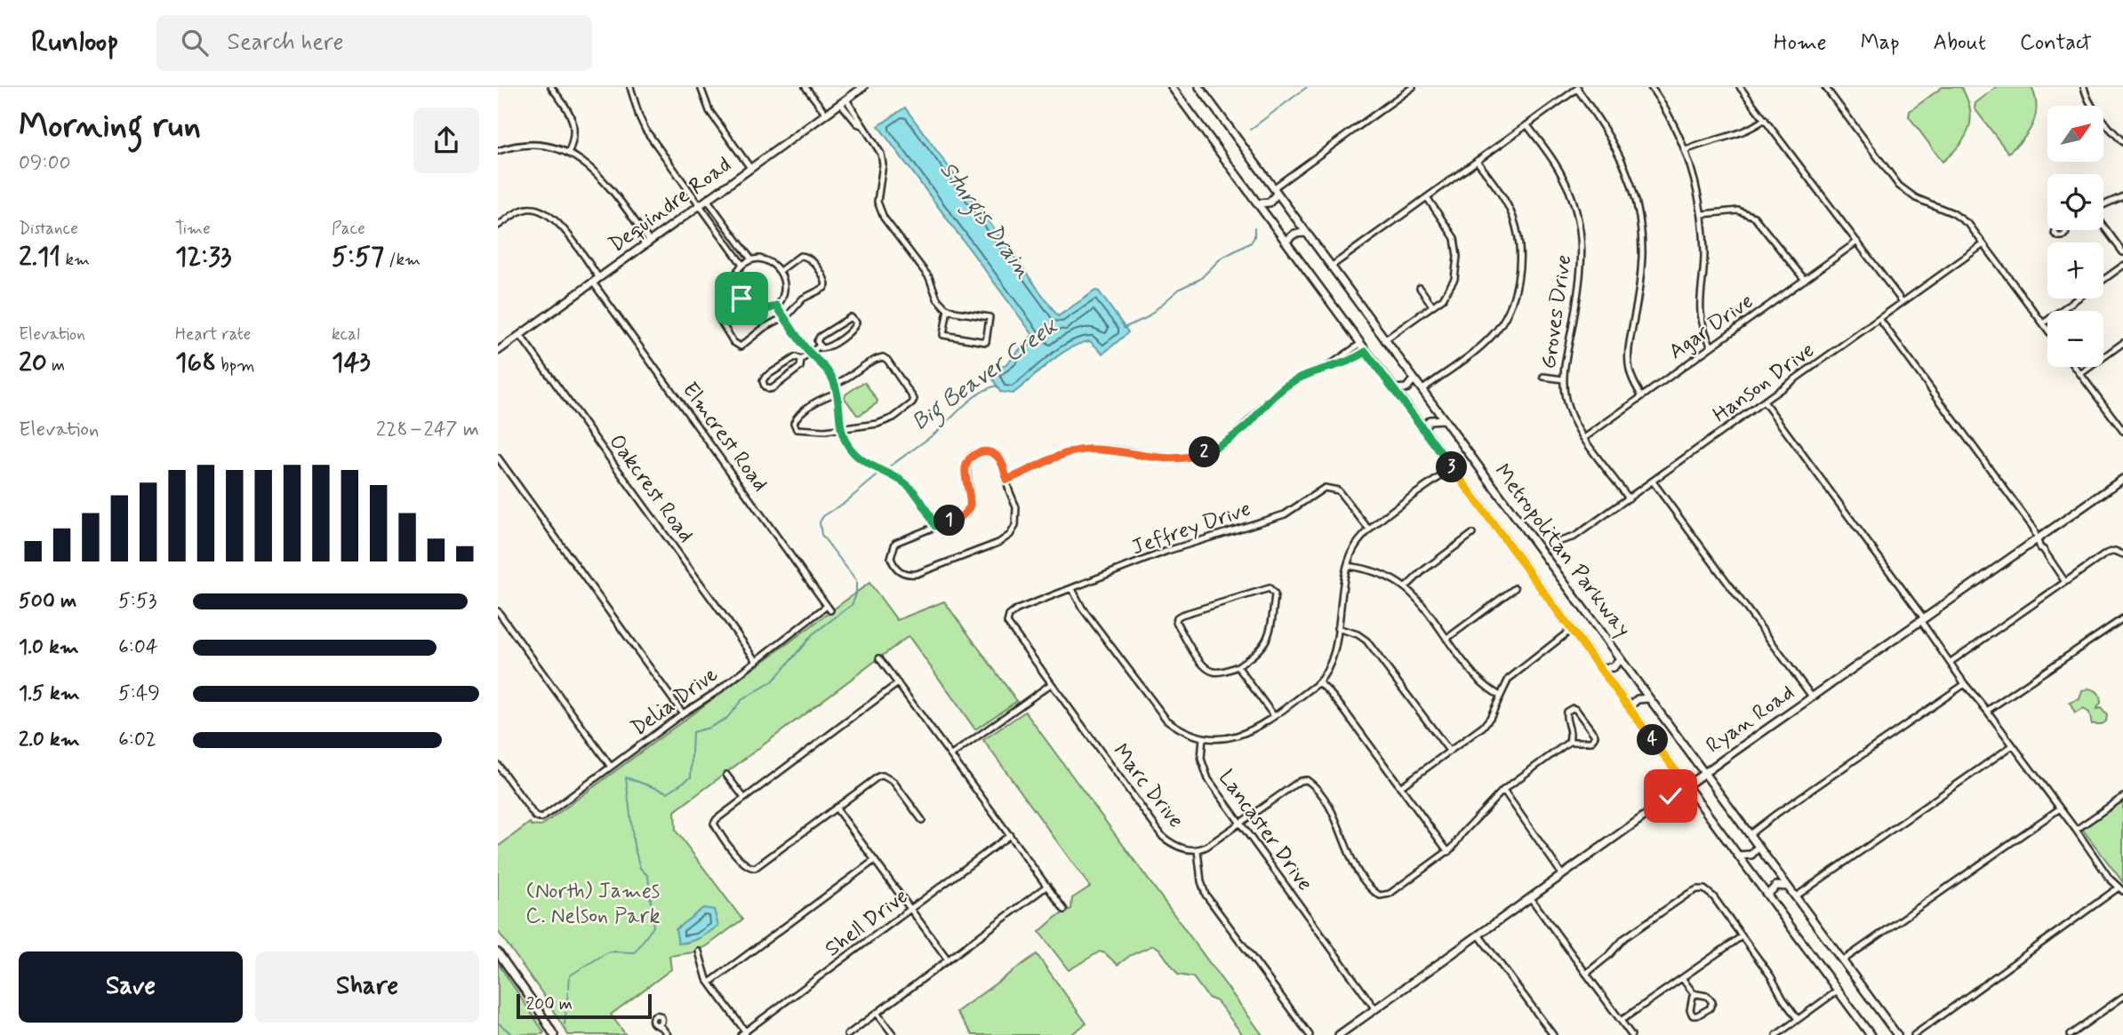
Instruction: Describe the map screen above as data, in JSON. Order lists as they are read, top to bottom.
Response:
{
  "streets": {
    "main road": ["Dequindre Road", "Metropolitan Parkway", "Ryan Road"],
    "street": [
      "Groves Drive",
      "Agar Drive",
      "Hanson Drive",
      "Elmcrest Road",
      "Oakcrest Road",
      "Jeffrey Drive",
      "Delia Drive",
      "Marc Drive",
      "Lancaster Drive",
      "Shell Drive"
    ]
  },
  "crossings": [
    ["Dequindre Road", "Elmcrest Road"],
    ["Dequindre Road", "Oakcrest Road"],
    ["Groves Drive", "Agar Drive"],
    ["Groves Drive", "Hanson Drive"],
    ["Elmcrest Road", "Delia Drive"],
    ["Oakcrest Road", "Delia Drive"],
    ["Jeffrey Drive", "Marc Drive"],
    ["Metropolitan Parkway", "Ryan Road"],
    ["Ryan Road", "Lancaster Drive"],
    ["Marc Drive", "Lancaster Drive"]
  ],
  "water": ["Sturgis Drain", "Big Beaver Creek"],
  "parks": ["(North) James C. Nelson Park"],
  "scale_bar": "200 m",
  "north": "top right",
  "page": {
    "header": "Runloop",
    "search": "Search here",
    "nav": [
      "Home",
      "Map",
      "About",
      "Contact"
    ],
    "heading": ["Morning run", "09:00"],
    "map_buttons": ["+", "−"],
    "stats": [
      ["Distance", "2.11 km"],
      ["Time", "12:33"],
      ["Pace", "5:57 /km"],
      ["Elevation", "20 m"],
      ["Heart rate", "168 bpm"],
      ["kcal", "143"]
    ],
    "chart": ["Elevation", "228–247 m"],
    "pins": [
      "2",
      "3",
      "1",
      "4"
    ],
    "list": [
      {
        "name": "500 m",
        "note": "5:53"
      },
      {
        "name": "1.0 km",
        "note": "6:04"
      },
      {
        "name": "1.5 km",
        "note": "5:49"
      },
      {
        "name": "2.0 km",
        "note": "6:02"
      }
    ],
    "buttons": ["Save", "Share"],
    "scale": "200 m"
  }
}
